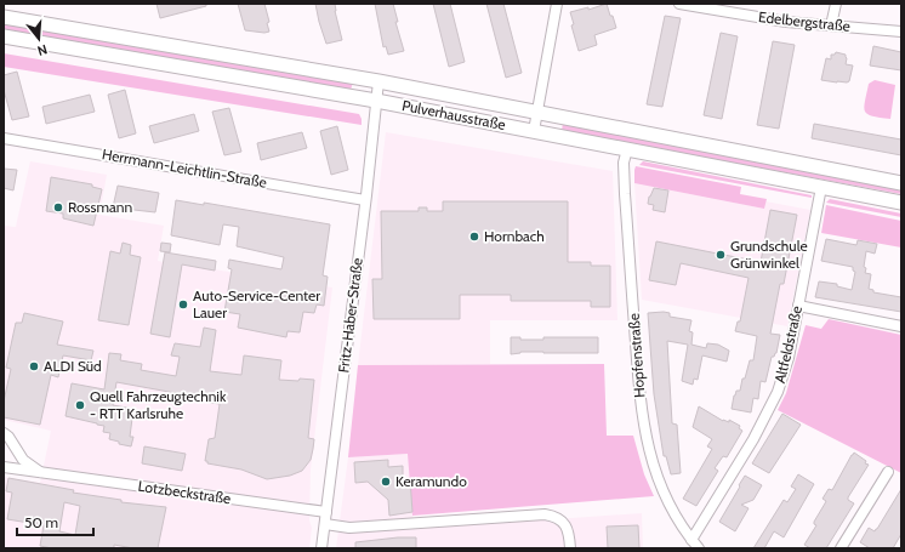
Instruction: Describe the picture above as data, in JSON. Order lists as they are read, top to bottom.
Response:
{
  "streets": {
    "main road": ["Pulverhausstraße"],
    "street": [
      "Edelbergstraße",
      "Herrmann-Leichtlin-Straße",
      "Fritz-Haber-Straße",
      "Altfeldstraße",
      "Hopfenstraße",
      "Lotzbeckstraße"
    ]
  },
  "crossings": [
    ["Pulverhausstraße", "Fritz-Haber-Straße"],
    ["Pulverhausstraße", "Altfeldstraße"],
    ["Pulverhausstraße", "Hopfenstraße"],
    ["Herrmann-Leichtlin-Straße", "Fritz-Haber-Straße"],
    ["Fritz-Haber-Straße", "Lotzbeckstraße"],
    ["Altfeldstraße", "Hopfenstraße"]
  ],
  "places": [
    "Rossmann",
    "Hornbach",
    "Grundschule Grünwinkel",
    "Auto-Service-Center Lauer",
    "ALDI Süd",
    "Quell Fahrzeugtechnik - RTT Karlsruhe",
    "Keramundo"
  ],
  "scale_bar": "50 m",
  "north": "bottom"
}
